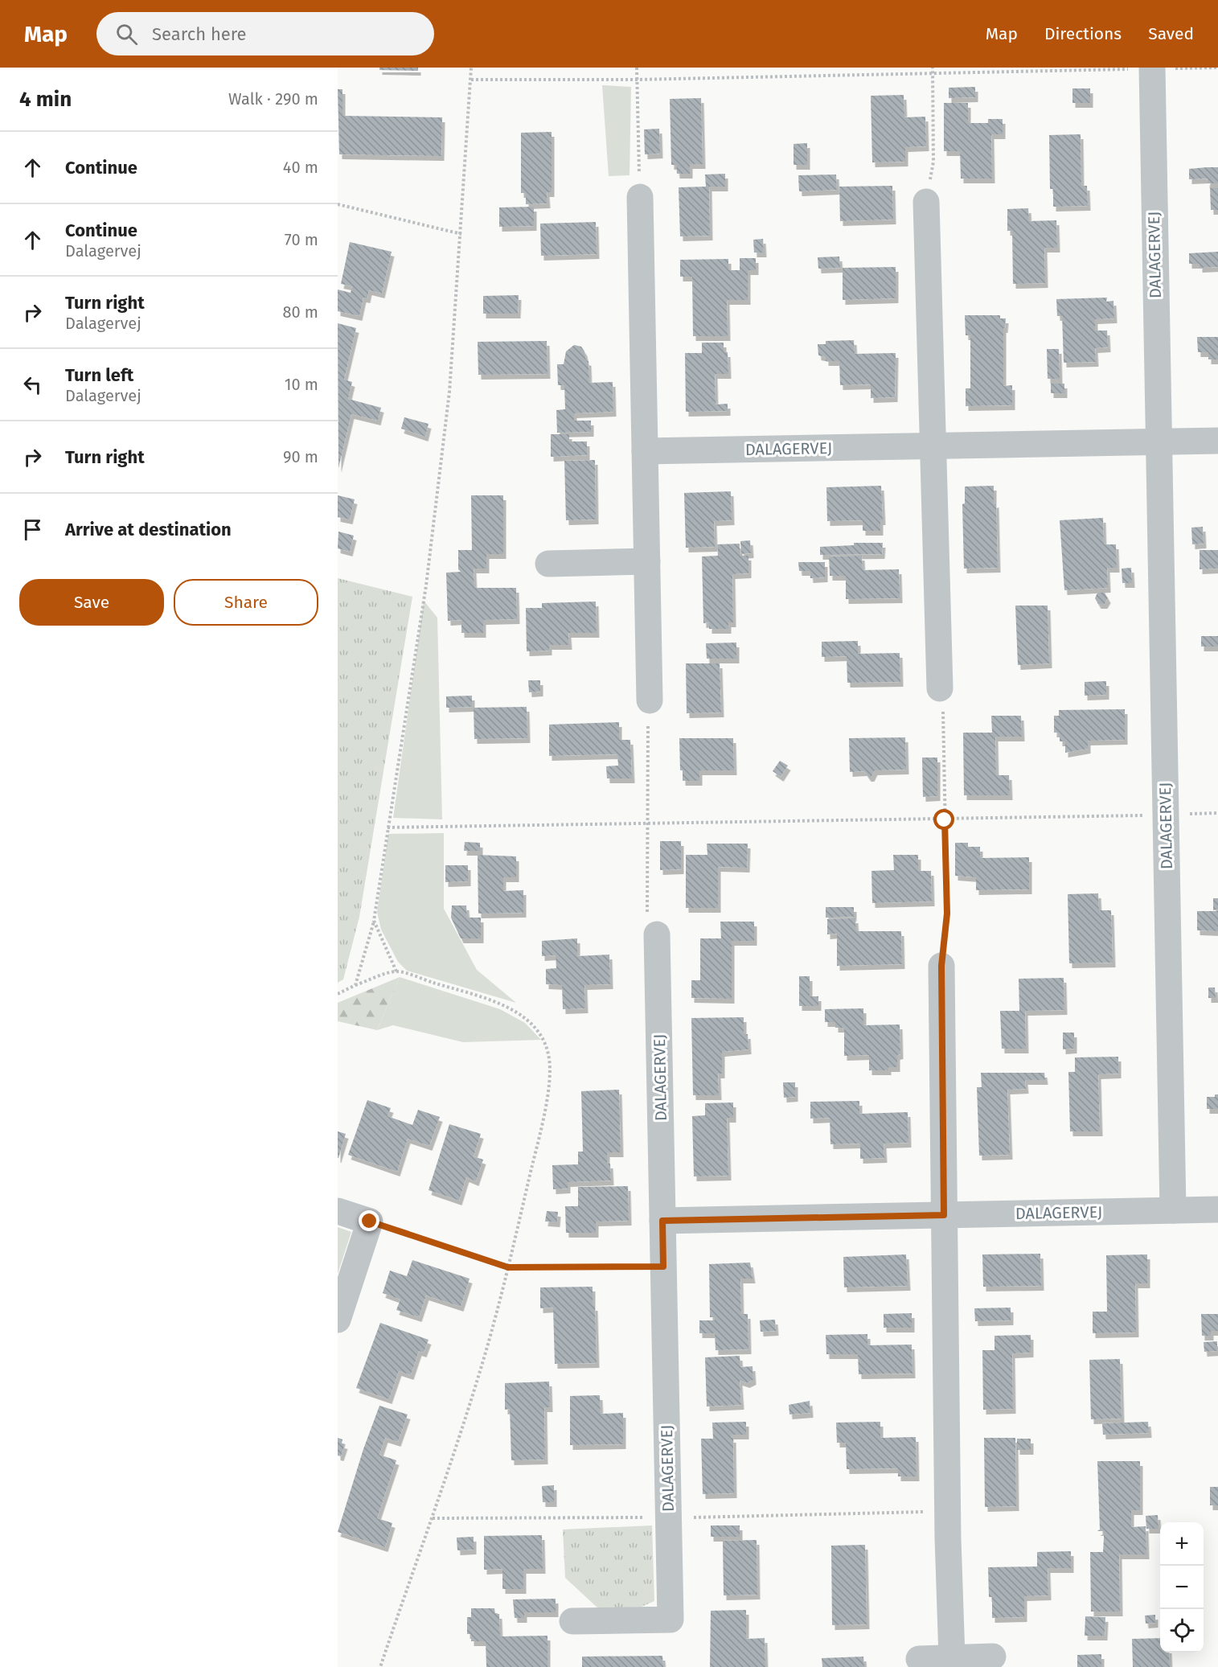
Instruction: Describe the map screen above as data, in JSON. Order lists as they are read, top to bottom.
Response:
{
  "streets": {
    "street": ["DALAGERVEJ"]
  },
  "page": {
    "header": "Map",
    "search": "Search here",
    "nav": ["Map", "Directions", "Saved"],
    "heading": ["4 min", "Walk · 290 m"],
    "list": [
      ["Continue", "40 m"],
      ["Continue", "Dalagervej", "70 m"],
      ["Turn right", "Dalagervej", "80 m"],
      ["Turn left", "Dalagervej", "10 m"],
      ["Turn right", "90 m"],
      "Arrive at destination"
    ],
    "buttons": ["Save", "Share"],
    "map_buttons": ["+", "−"]
  }
}
